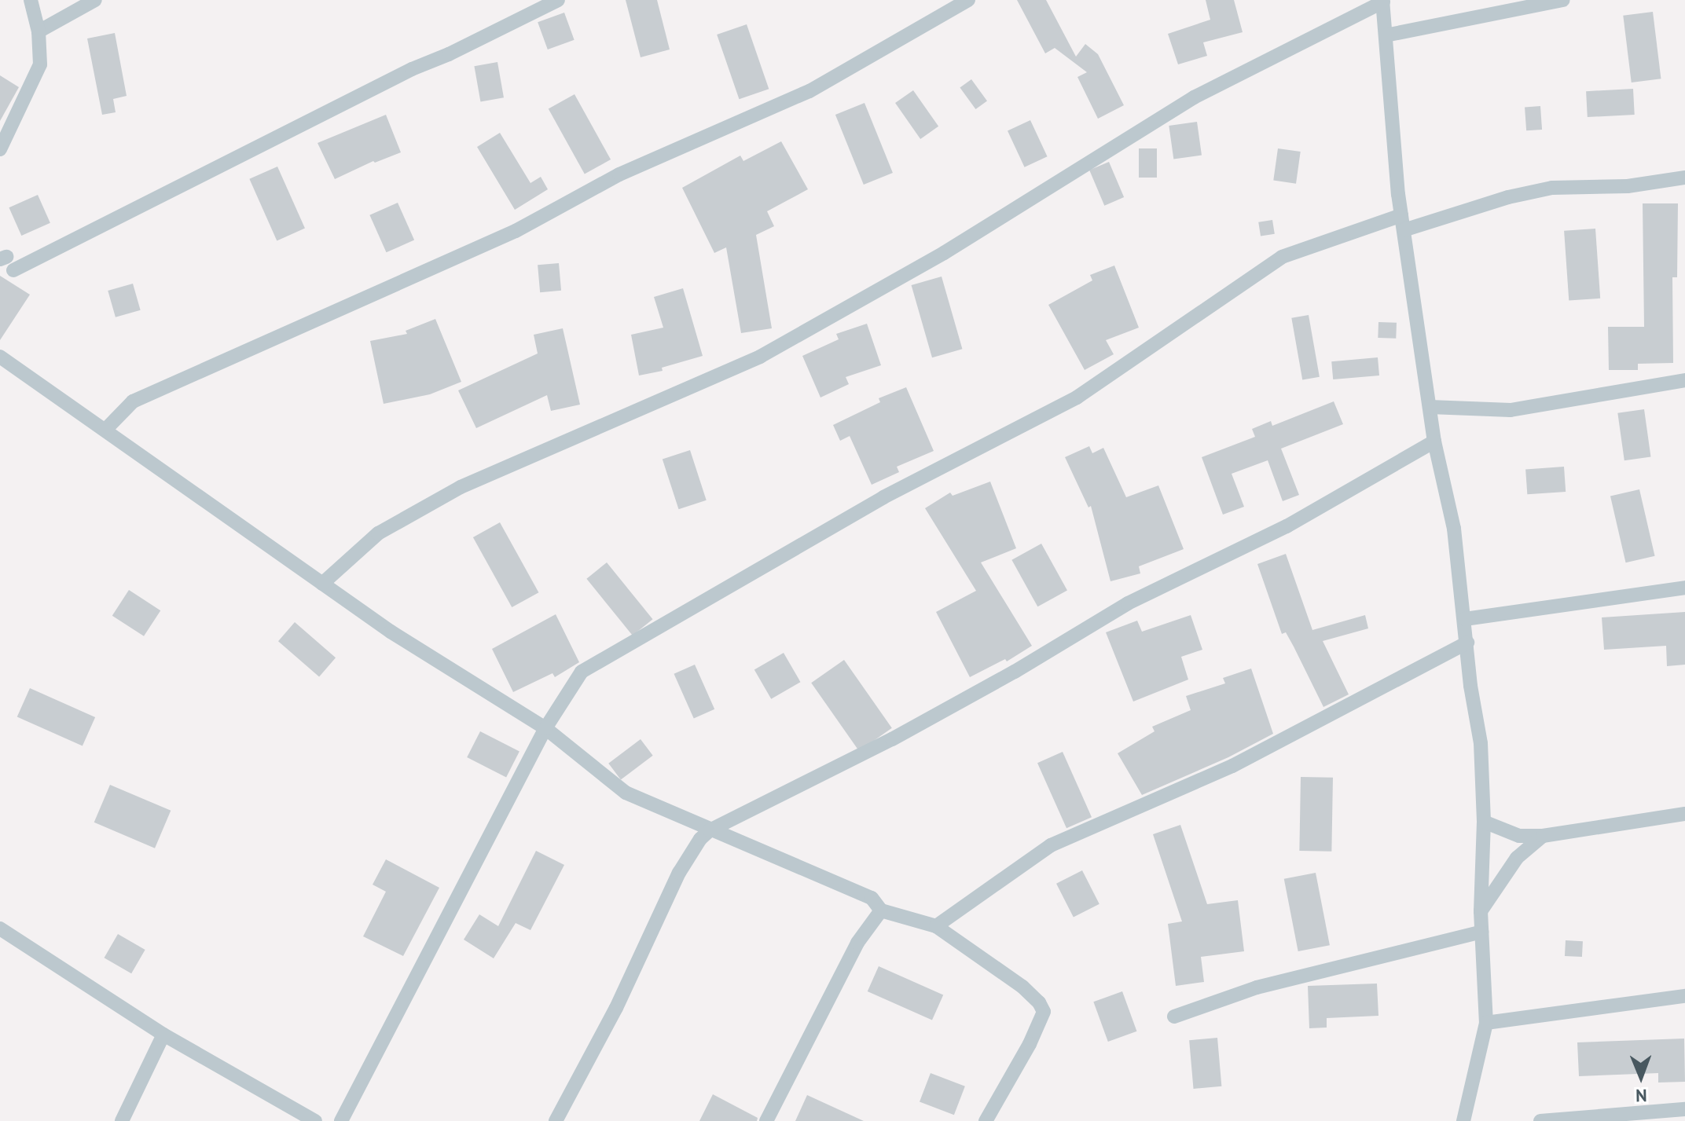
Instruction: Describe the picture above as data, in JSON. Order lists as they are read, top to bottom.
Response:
{
  "north": "bottom"
}
